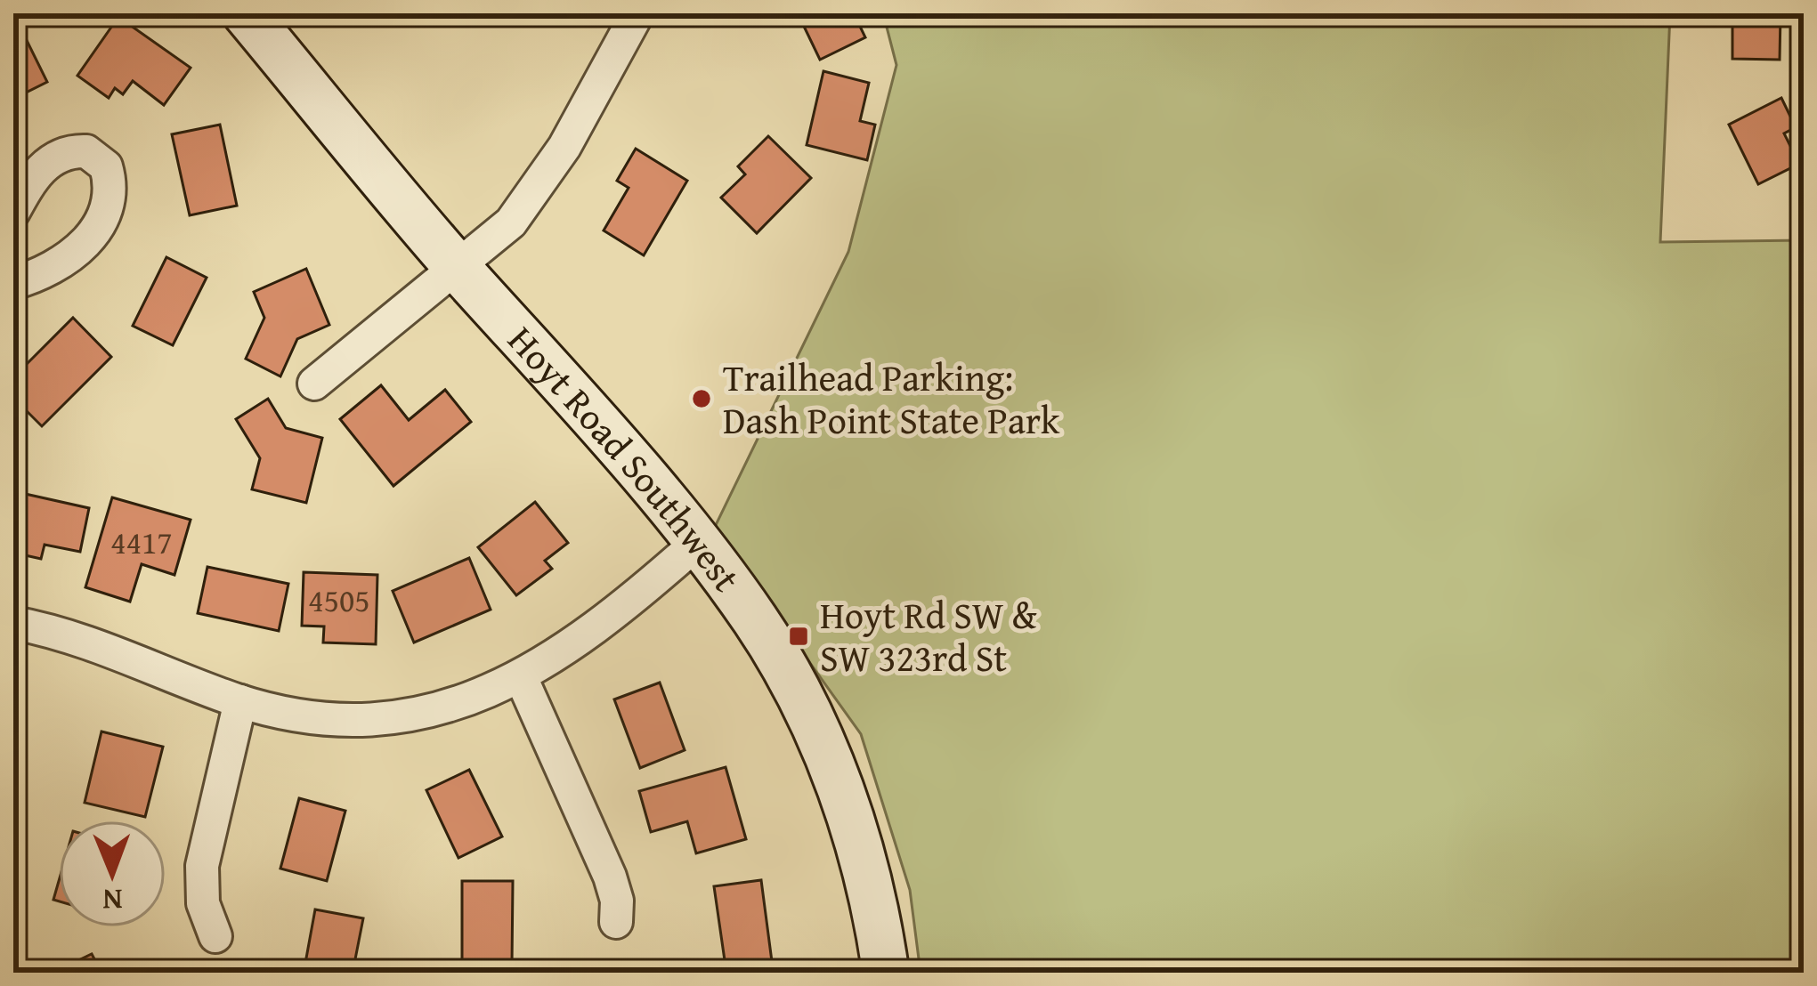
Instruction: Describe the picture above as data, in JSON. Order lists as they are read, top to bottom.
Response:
{
  "streets": {
    "main road": ["Hoyt Road Southwest"]
  },
  "places": {
    "other": ["Trailhead Parking: Dash Point State Park"],
    "transit": ["Hoyt Rd SW & SW 323rd St"]
  },
  "house_numbers": ["4417", "4505"],
  "north": "bottom"
}
